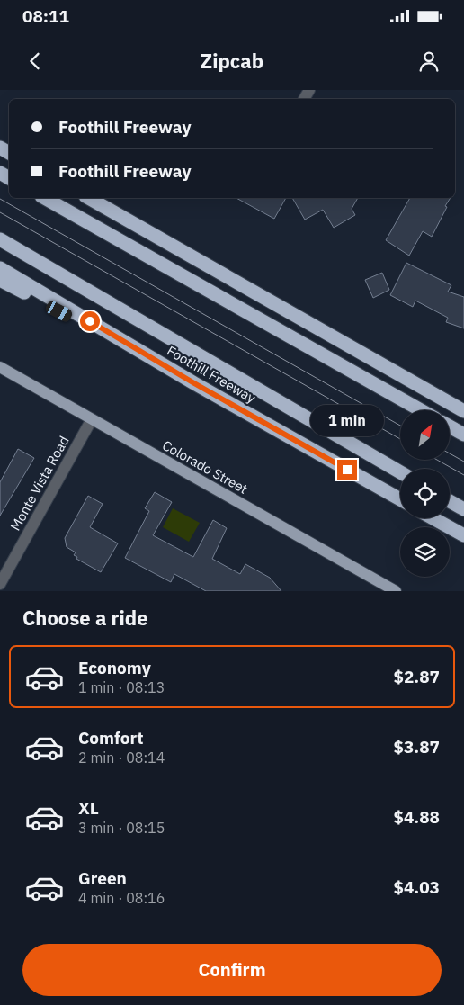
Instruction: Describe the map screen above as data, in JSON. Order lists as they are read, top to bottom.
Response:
{
  "streets": {
    "highway": ["Foothill Freeway"],
    "main road": ["Colorado Street"],
    "street": ["Monte Vista Road"]
  },
  "crossings": [
    ["Colorado Street", "Monte Vista Road"]
  ],
  "north": "top right",
  "page": {
    "status": "08:11",
    "header": "Zipcab",
    "banner": ["Foothill Freeway", "Foothill Freeway"],
    "bubble": "1 min",
    "heading": "Choose a ride",
    "list": [
      {
        "name": "Economy",
        "note": "1 min · 08:13",
        "value": "$2.87"
      },
      {
        "name": "Comfort",
        "note": "2 min · 08:14",
        "value": "$3.87"
      },
      {
        "name": "XL",
        "note": "3 min · 08:15",
        "value": "$4.88"
      },
      {
        "name": "Green",
        "note": "4 min · 08:16",
        "value": "$4.03"
      }
    ],
    "buttons": "Confirm"
  }
}
